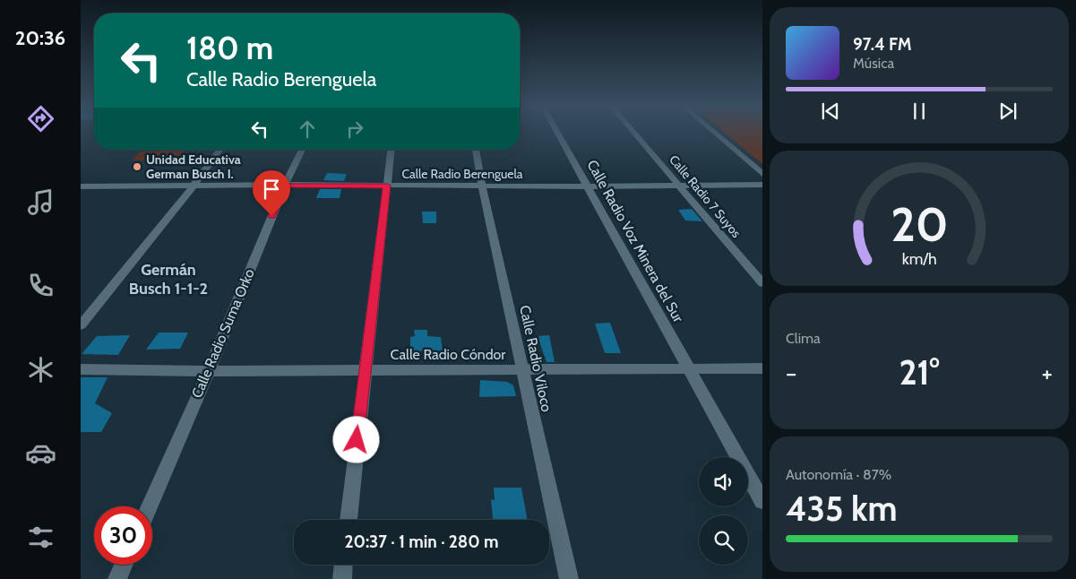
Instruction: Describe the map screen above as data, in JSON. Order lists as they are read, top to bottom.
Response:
{
  "streets": {
    "street": [
      "Calle Radio Berenguela",
      "Calle Radio 7 Suyos",
      "Calle Radio Voz Minera del Sur",
      "Calle Radio Suma Orko",
      "Calle Radio Cóndor",
      "Calle Radio Viloco"
    ]
  },
  "crossings": [
    ["Calle Radio Berenguela", "Calle Radio 7 Suyos"],
    ["Calle Radio Berenguela", "Calle Radio Voz Minera del Sur"],
    ["Calle Radio Berenguela", "Calle Radio Suma Orko"],
    ["Calle Radio Berenguela", "Calle Radio Viloco"],
    ["Calle Radio Voz Minera del Sur", "Calle Radio Cóndor"],
    ["Calle Radio Suma Orko", "Calle Radio Cóndor"],
    ["Calle Radio Cóndor", "Calle Radio Viloco"]
  ],
  "districts": ["Germán Busch 1-1-2"],
  "places": ["Unidad Educativa German Busch I."],
  "page": {
    "tabs": "20:36",
    "turn": ["180 m", "Calle Radio Berenguela"],
    "song": ["97.4 FM", "Música"],
    "tile": [
      "Clima",
      ["Autonomía · 87%", "435 km"]
    ],
    "heat": ["−", "21°", "+"],
    "limit": "30",
    "trip": "20:37 · 1 min · 280 m",
    "gauge": ["20", "km/h"]
  }
}
